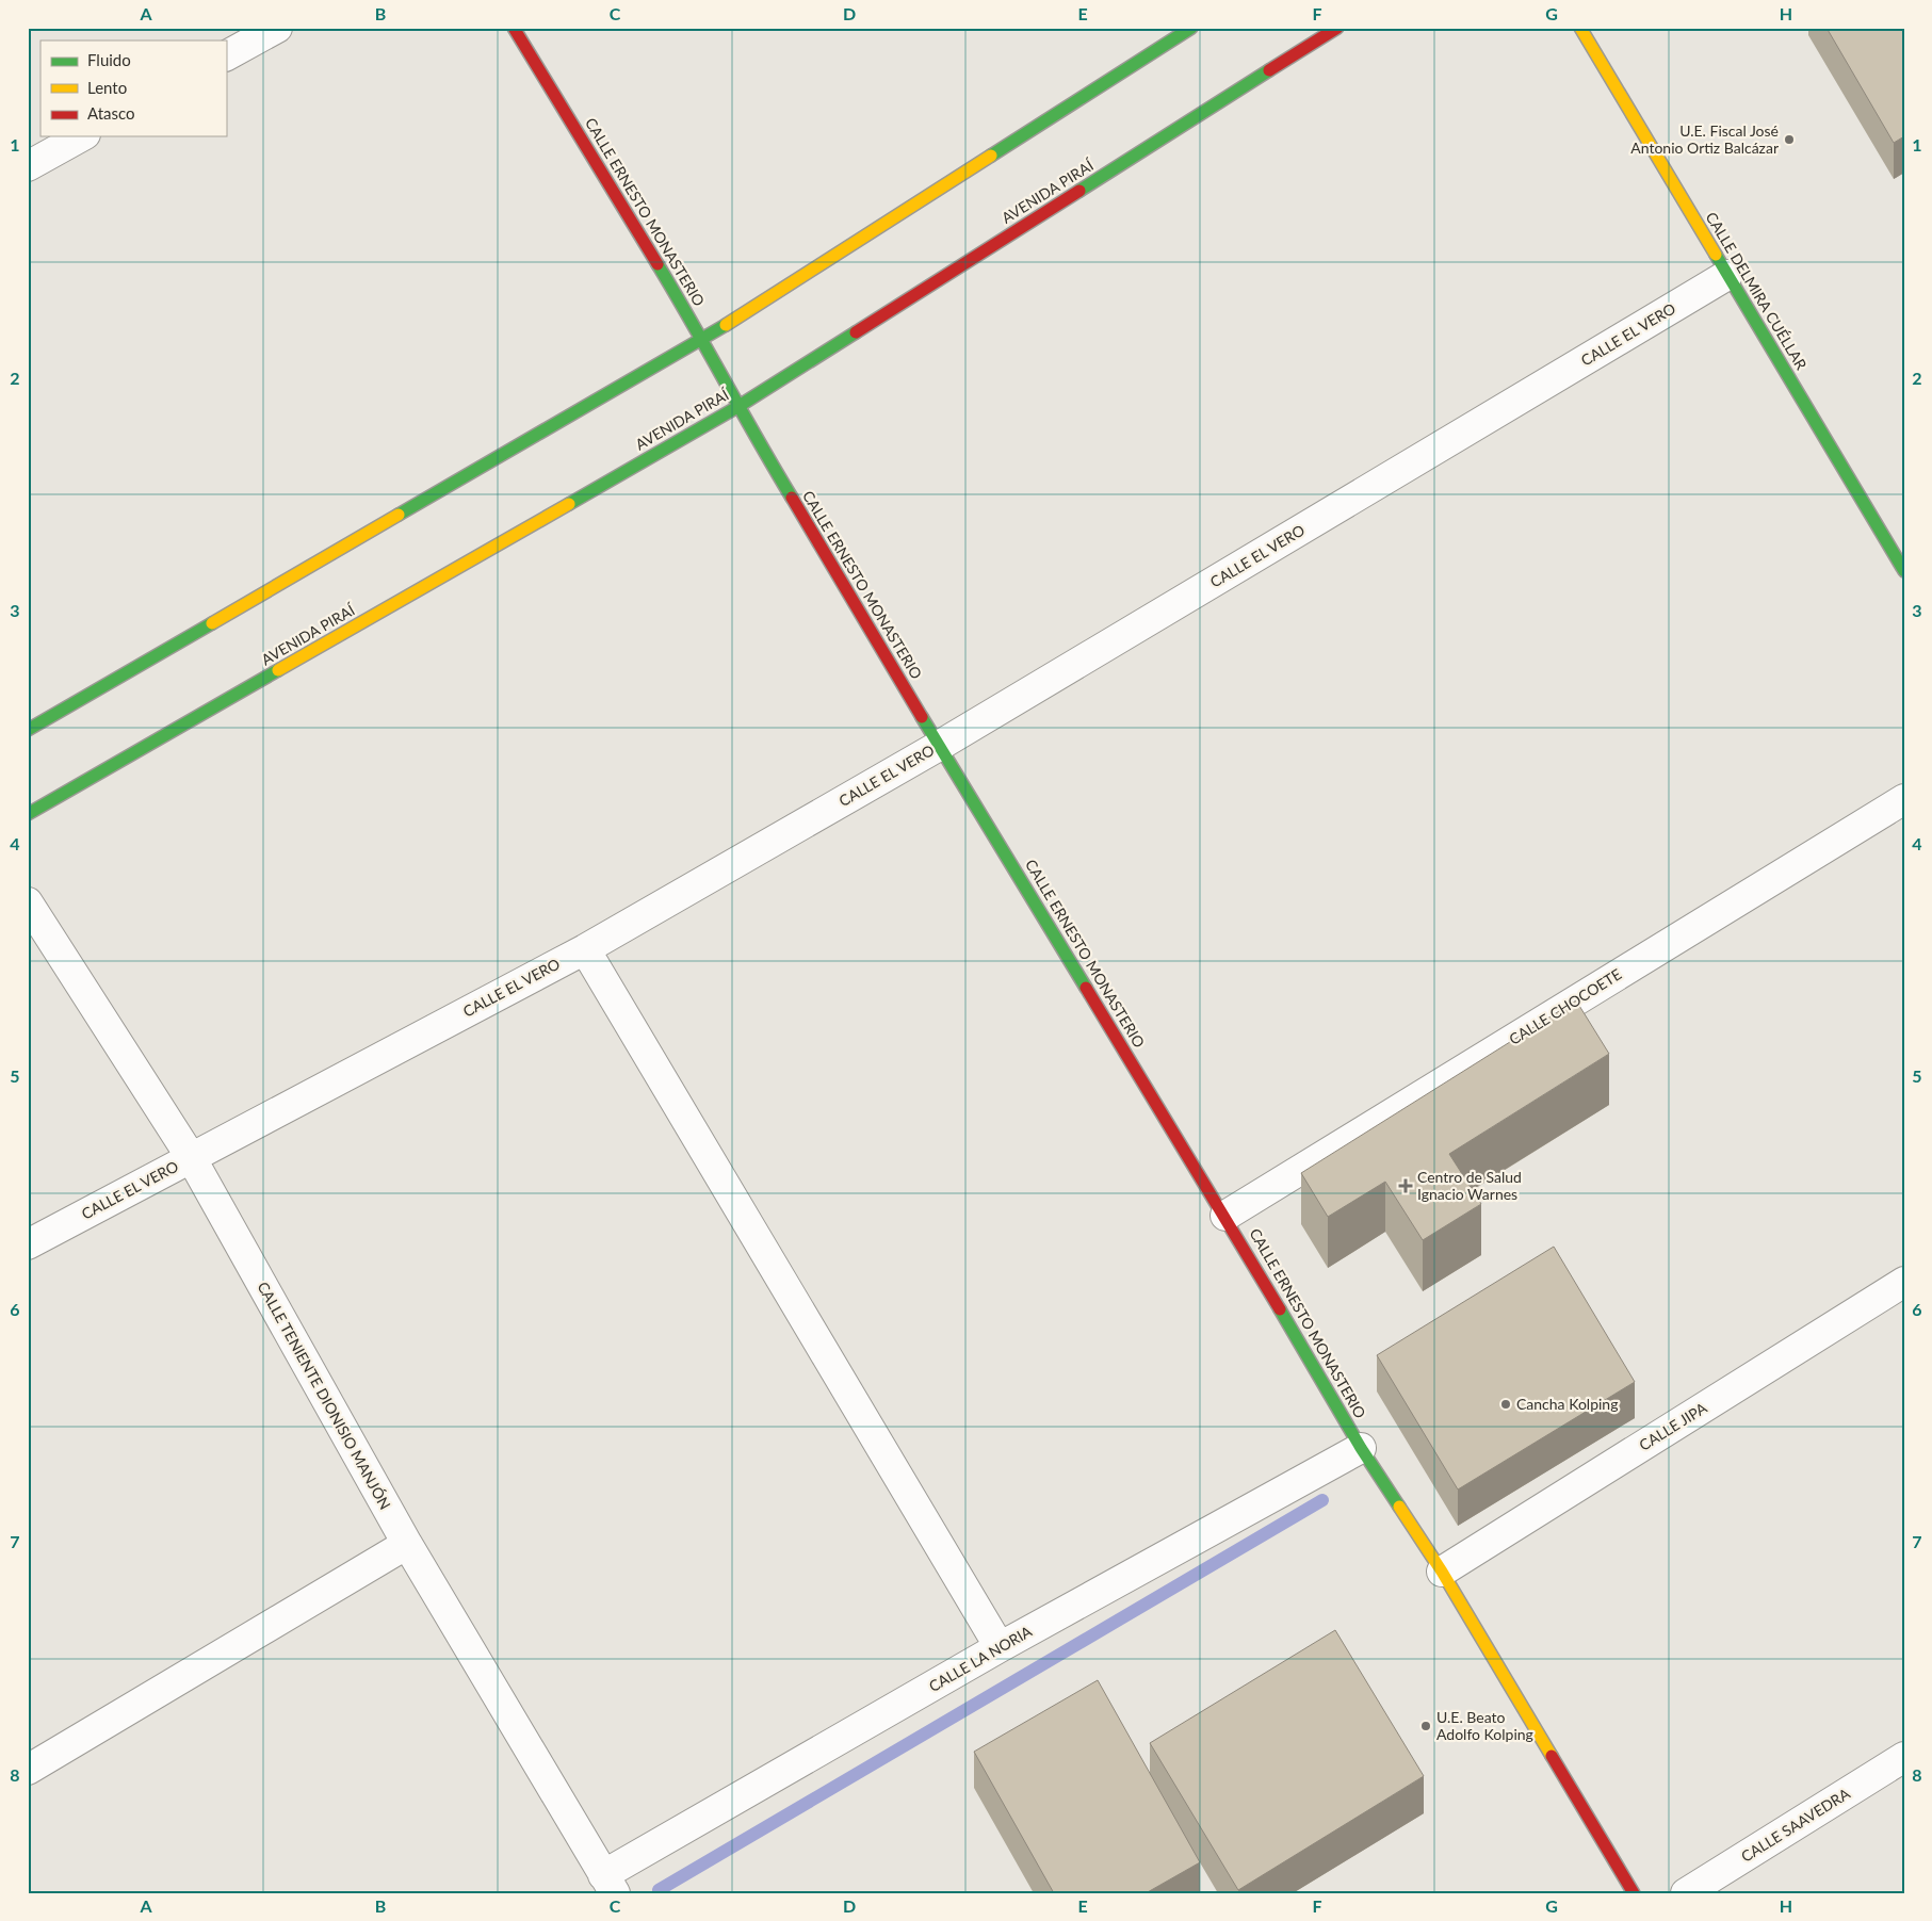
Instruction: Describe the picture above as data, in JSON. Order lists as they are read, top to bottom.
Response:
{
  "streets": {
    "main road": ["AVENIDA PIRAÍ", "CALLE ERNESTO MONASTERIO", "CALLE DELMIRA CUÉLLAR"],
    "street": [
      "CALLE EL VERO",
      "CALLE CHOCOETE",
      "CALLE TENIENTE DIONISIO MANJÓN",
      "CALLE JIPA",
      "CALLE LA NORIA",
      "CALLE SAAVEDRA"
    ]
  },
  "crossings": [
    ["AVENIDA PIRAÍ", "CALLE ERNESTO MONASTERIO"],
    ["CALLE ERNESTO MONASTERIO", "CALLE EL VERO"],
    ["CALLE ERNESTO MONASTERIO", "CALLE CHOCOETE"],
    ["CALLE ERNESTO MONASTERIO", "CALLE JIPA"],
    ["CALLE ERNESTO MONASTERIO", "CALLE LA NORIA"],
    ["CALLE DELMIRA CUÉLLAR", "CALLE EL VERO"],
    ["CALLE EL VERO", "CALLE TENIENTE DIONISIO MANJÓN"],
    ["CALLE TENIENTE DIONISIO MANJÓN", "CALLE LA NORIA"]
  ],
  "places": {
    "other": ["U.E. Fiscal José Antonio Ortiz Balcázar", "Cancha Kolping", "U.E. Beato Adolfo Kolping"],
    "health": ["Centro de Salud Ignacio Warnes"]
  },
  "legend": ["Fluido", "Lento", "Atasco"],
  "grid": {
    "columns": [
      "A",
      "B",
      "C",
      "D",
      "E",
      "F",
      "G",
      "H"
    ],
    "rows": [
      "1",
      "2",
      "3",
      "4",
      "5",
      "6",
      "7",
      "8"
    ]
  }
}
